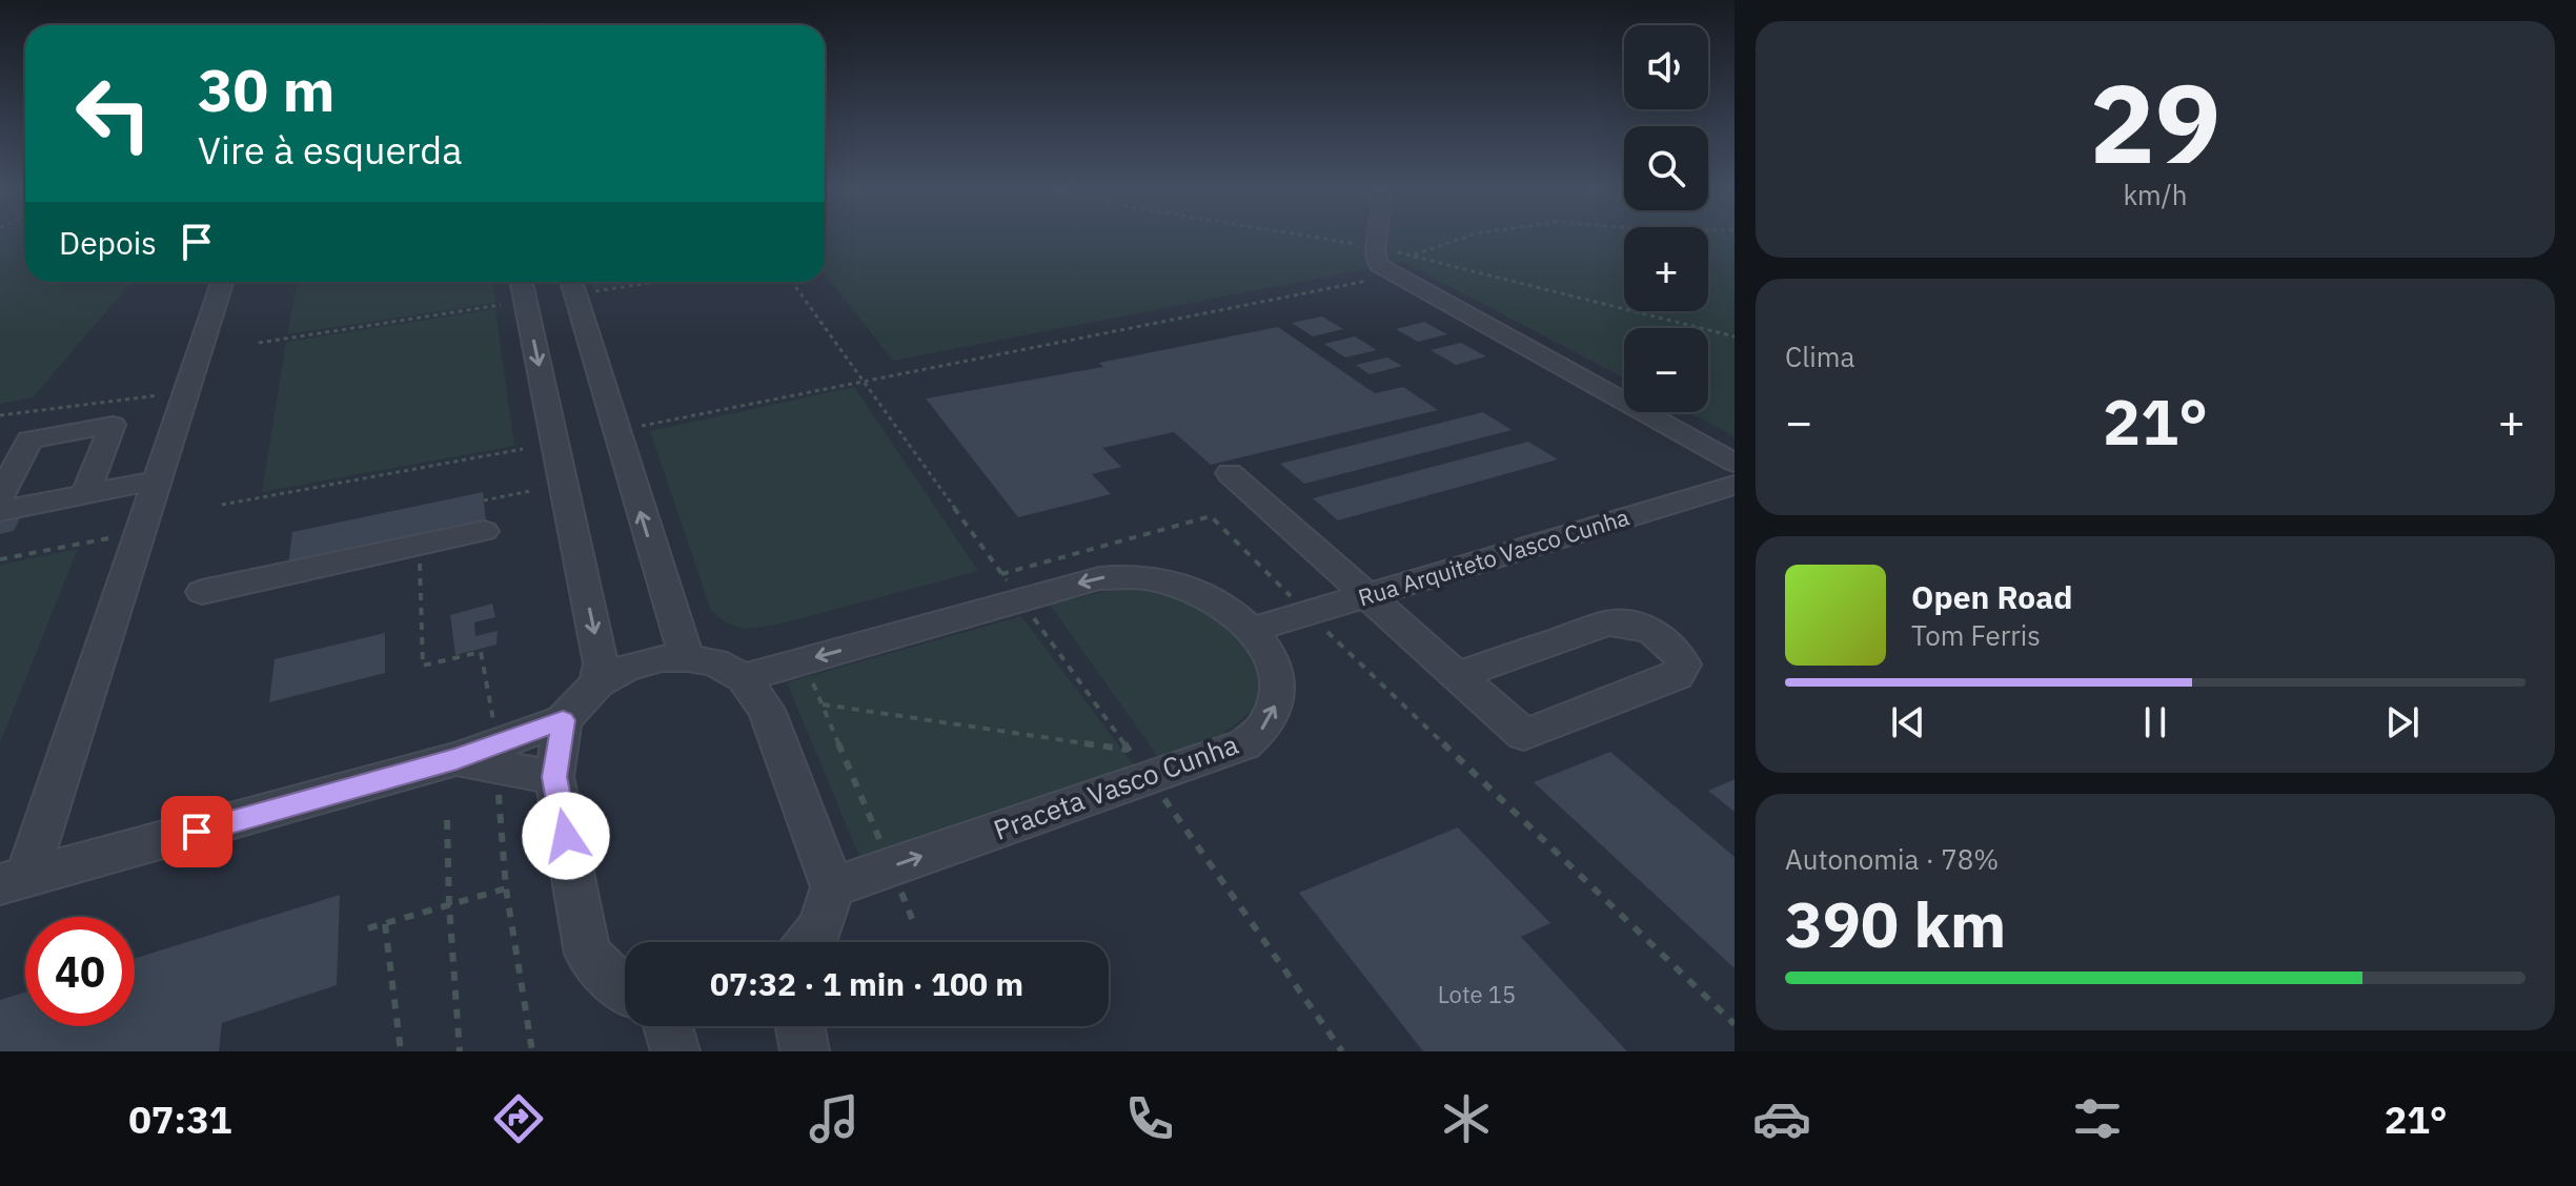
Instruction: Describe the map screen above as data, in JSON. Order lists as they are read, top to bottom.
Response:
{
  "streets": {
    "street": ["Rua Arquiteto Vasco Cunha", "Praceta Vasco Cunha"]
  },
  "crossings": [
    ["Rua Arquiteto Vasco Cunha", "Praceta Vasco Cunha"]
  ],
  "house_numbers": ["Lote 15"],
  "page": {
    "tile": [
      ["29", "km/h"],
      "Clima",
      ["Autonomia · 78%", "390 km"]
    ],
    "map_buttons": ["+", "−"],
    "turn": ["30 m", "Vire à esquerda"],
    "then": "Depois",
    "heat": ["−", "21°", "+"],
    "song": ["Open Road", "Tom Ferris"],
    "limit": "40",
    "trip": "07:32 · 1 min · 100 m",
    "tabs": ["07:31", "21°"]
  }
}
